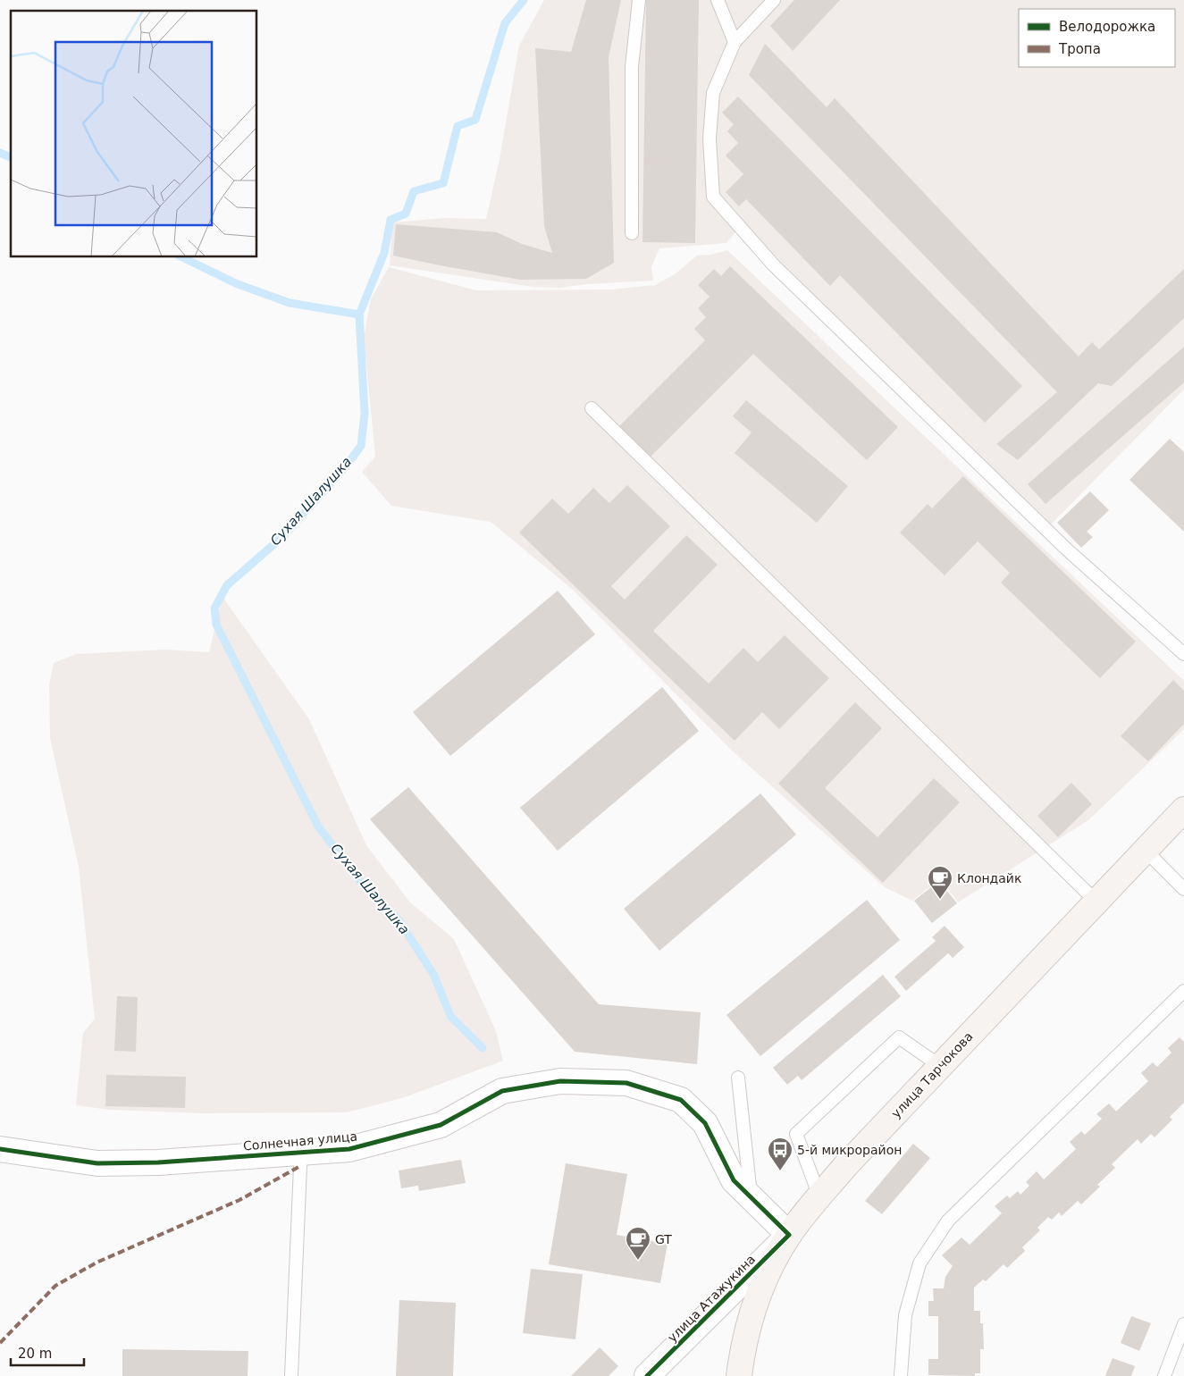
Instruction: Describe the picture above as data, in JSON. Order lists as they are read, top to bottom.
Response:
{
  "streets": {
    "main road": ["улица Тарчокова"],
    "street": ["Солнечная улица", "улица Атажукина"]
  },
  "crossings": [
    ["улица Тарчокова", "Солнечная улица"],
    ["улица Тарчокова", "улица Атажукина"],
    ["Солнечная улица", "улица Атажукина"]
  ],
  "water": ["Сухая Шалушка"],
  "places": {
    "cafe": ["Клондайк", "GT"],
    "bus stop": ["5-й микрорайон"]
  },
  "legend": ["Велодорожка", "Тропа"],
  "scale_bar": "20 m"
}
